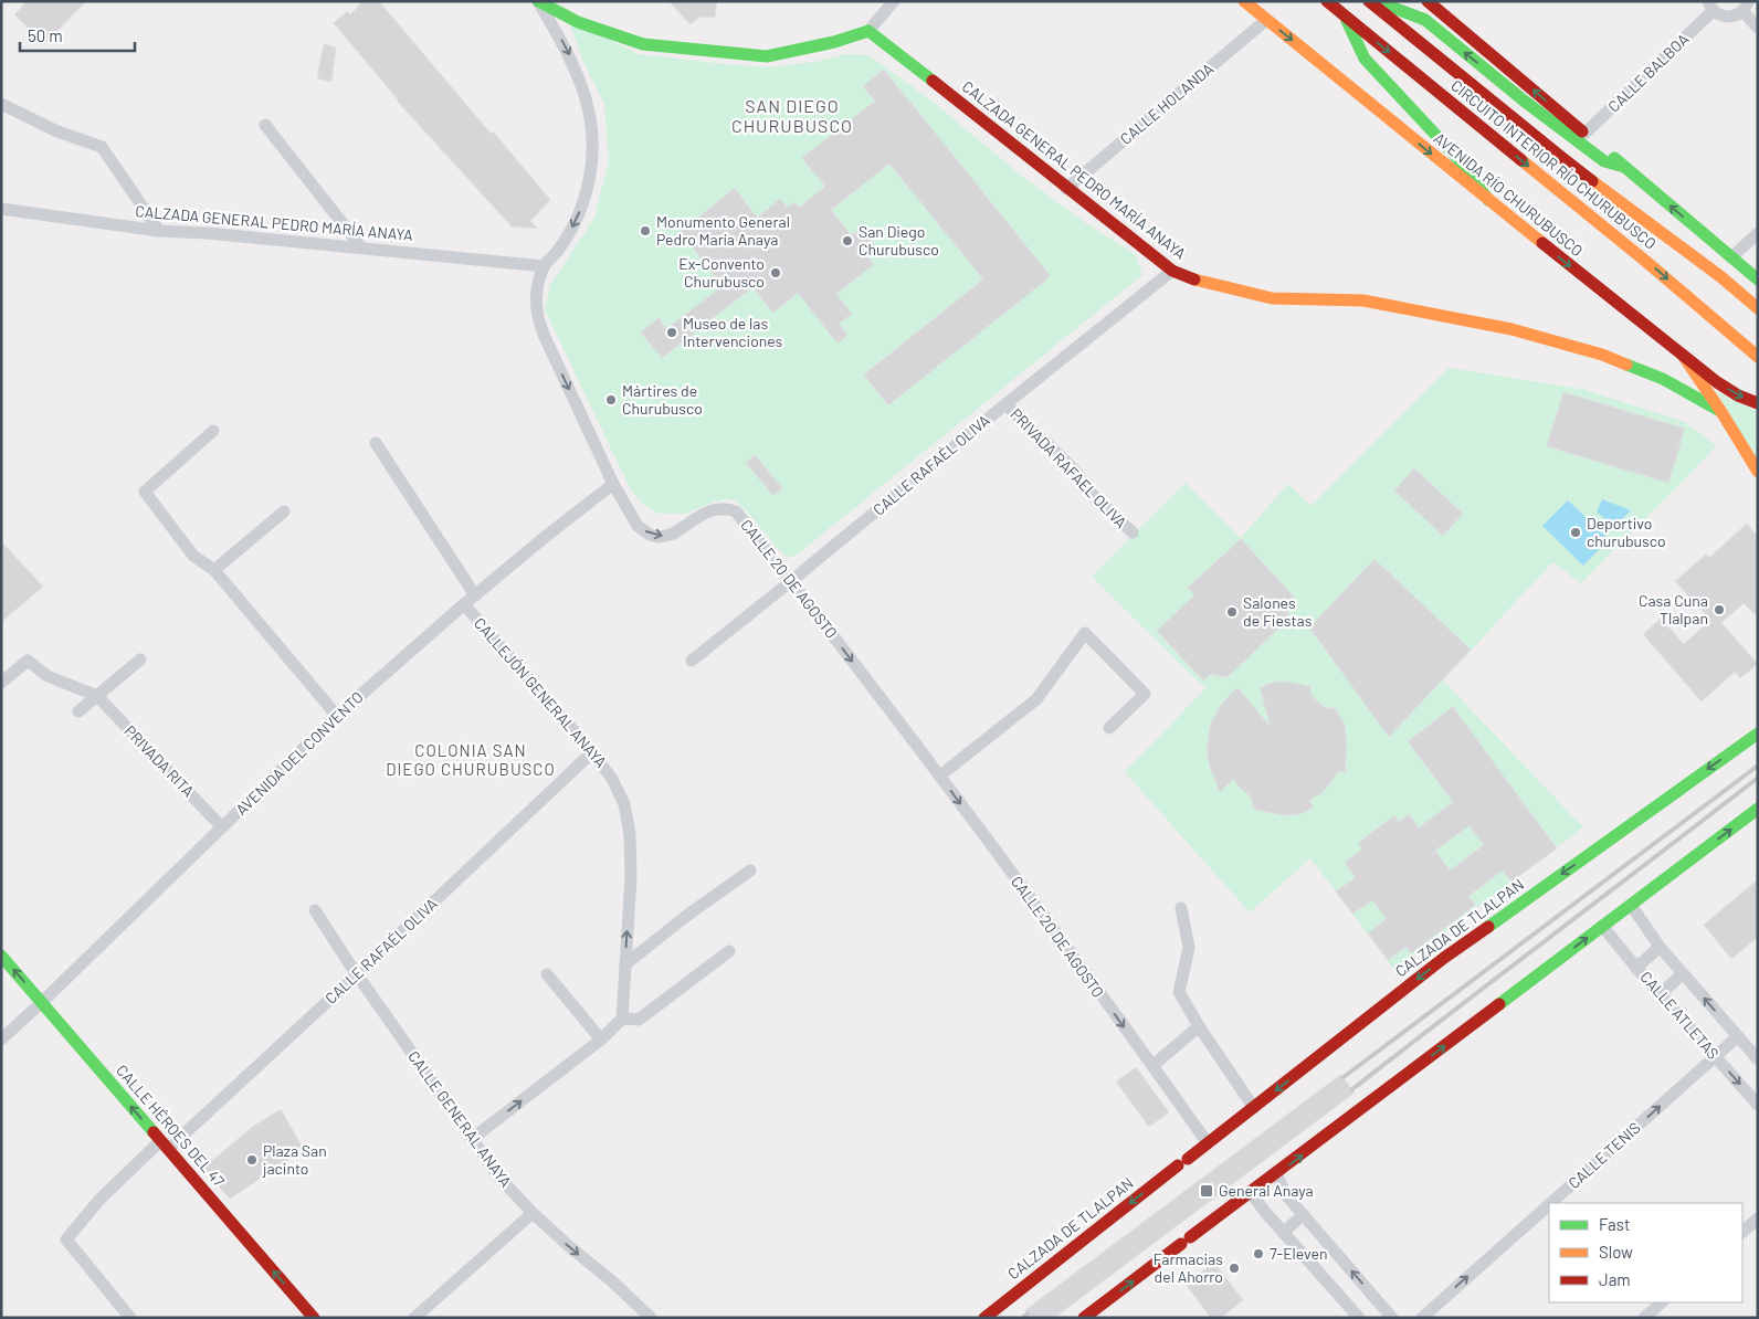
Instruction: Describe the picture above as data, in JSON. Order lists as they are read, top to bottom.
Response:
{
  "streets": {
    "main road": [
      "CIRCUITO INTERIOR RÍO CHURUBUSCO",
      "CALZADA GENERAL PEDRO MARÍA ANAYA",
      "AVENIDA RÍO CHURUBUSCO",
      "CALZADA DE TLALPAN",
      "CALLE HÉROES DEL 47"
    ],
    "street": [
      "CALLE BALBOA",
      "CALLE HOLANDA",
      "CALLE RAFAÉL OLIVA",
      "PRIVADA RAFAEL OLIVA",
      "CALLE 20 DE AGOSTO",
      "CALLEJÓN GENERAL ANAYA",
      "AVENIDA DEL CONVENTO",
      "PRIVADA RITA",
      "CALLE ATLETAS",
      "CALLE GENERAL ANAYA",
      "CALLE TENIS"
    ]
  },
  "crossings": [
    ["CALLE HOLANDA", "CALZADA GENERAL PEDRO MARÍA ANAYA"],
    ["CALLE HOLANDA", "AVENIDA RÍO CHURUBUSCO"],
    ["CALZADA GENERAL PEDRO MARÍA ANAYA", "CALLE RAFAÉL OLIVA"],
    ["CALZADA GENERAL PEDRO MARÍA ANAYA", "CALLE 20 DE AGOSTO"],
    ["CALLE RAFAÉL OLIVA", "PRIVADA RAFAEL OLIVA"],
    ["CALLE RAFAÉL OLIVA", "CALLE 20 DE AGOSTO"],
    ["CALLE RAFAÉL OLIVA", "CALLEJÓN GENERAL ANAYA"],
    ["CALLE RAFAÉL OLIVA", "CALLE GENERAL ANAYA"],
    ["CALLE RAFAÉL OLIVA", "CALLE HÉROES DEL 47"],
    ["CALLE 20 DE AGOSTO", "AVENIDA DEL CONVENTO"],
    ["CALLE 20 DE AGOSTO", "CALZADA DE TLALPAN"],
    ["CALLEJÓN GENERAL ANAYA", "AVENIDA DEL CONVENTO"],
    ["AVENIDA DEL CONVENTO", "PRIVADA RITA"],
    ["AVENIDA DEL CONVENTO", "CALLE HÉROES DEL 47"],
    ["CALLE ATLETAS", "CALLE TENIS"]
  ],
  "one_way": [
    "CALLE 20 DE AGOSTO",
    "CALLEJÓN GENERAL ANAYA",
    "CALLE HÉROES DEL 47",
    "CALLE TENIS"
  ],
  "districts": ["SAN DIEGO CHURUBUSCO", "COLONIA SAN DIEGO CHURUBUSCO"],
  "places": {
    "other": [
      "Monumento General Pedro María Anaya",
      "San Diego Churubusco",
      "Ex-Convento Churubusco",
      "Museo de las Intervenciones",
      "Mártires de Churubusco",
      "Deportivo churubusco",
      "Casa Cuna Tlalpan",
      "Salones de Fiestas",
      "Plaza San jacinto",
      "7-Eleven",
      "Farmacias del Ahorro"
    ],
    "transit": ["General Anaya"]
  },
  "legend": ["Fast", "Slow", "Jam"],
  "scale_bar": "50 m"
}
